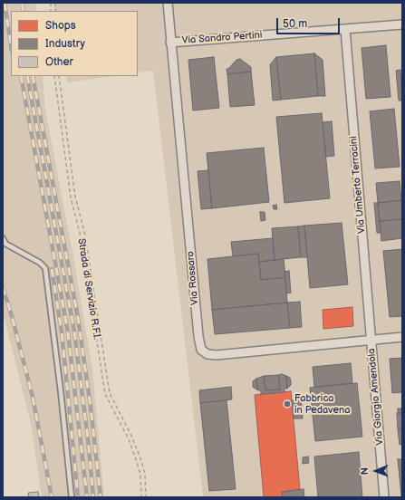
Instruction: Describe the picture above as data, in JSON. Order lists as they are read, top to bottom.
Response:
{
  "streets": {
    "street": [
      "Via Sandro Pertini",
      "Via Umberto Terracini",
      "Via Rossaro",
      "Via Giorgio Amendola"
    ],
    "path": ["Strada di Servizio R.F.I."]
  },
  "crossings": [
    ["Via Sandro Pertini", "Via Umberto Terracini"],
    ["Via Sandro Pertini", "Via Rossaro"],
    ["Via Umberto Terracini", "Via Rossaro"],
    ["Via Umberto Terracini", "Via Giorgio Amendola"],
    ["Via Rossaro", "Via Giorgio Amendola"]
  ],
  "places": ["Fabbrica in Pedavena"],
  "legend": ["Shops", "Industry", "Other"],
  "scale_bar": "50 m",
  "north": "left"
}
